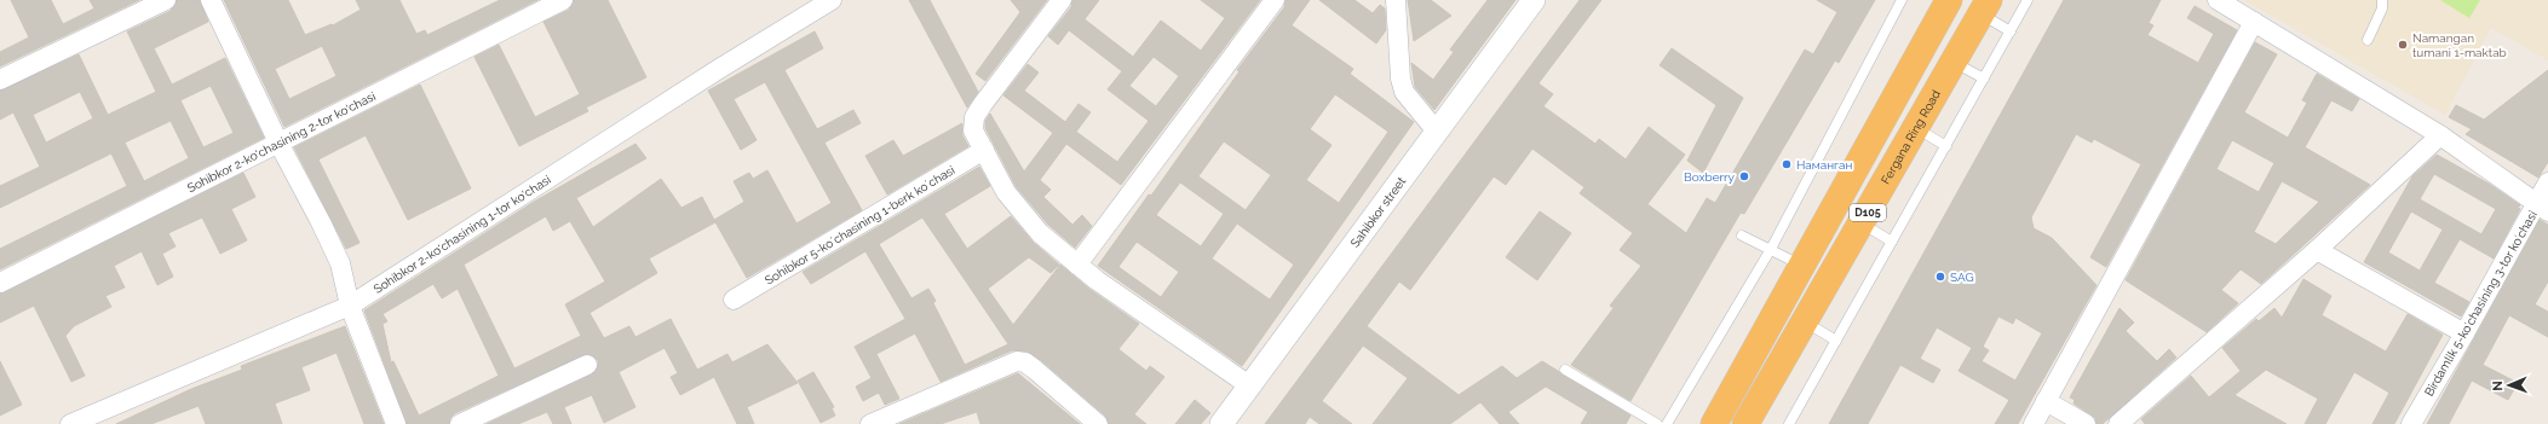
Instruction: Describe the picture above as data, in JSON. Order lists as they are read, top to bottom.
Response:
{
  "streets": {
    "highway": ["Fergana Ring Road", "D105"],
    "street": [
      "Sohibkor 2-ko‘chasining 2-tor ko‘chasi",
      "Sahibkor street",
      "Sohibkor 5-koʼchasining 1-berk koʼchasi",
      "Sohibkor 2-ko‘chasining 1-tor ko‘chasi",
      "Birdamlik 5-koʻchasining 3-tor koʻchasi"
    ]
  },
  "places": [
    "Namangan tumani 1-maktab",
    "Наманган",
    "Boxberry",
    "SAG"
  ],
  "north": "left"
}
